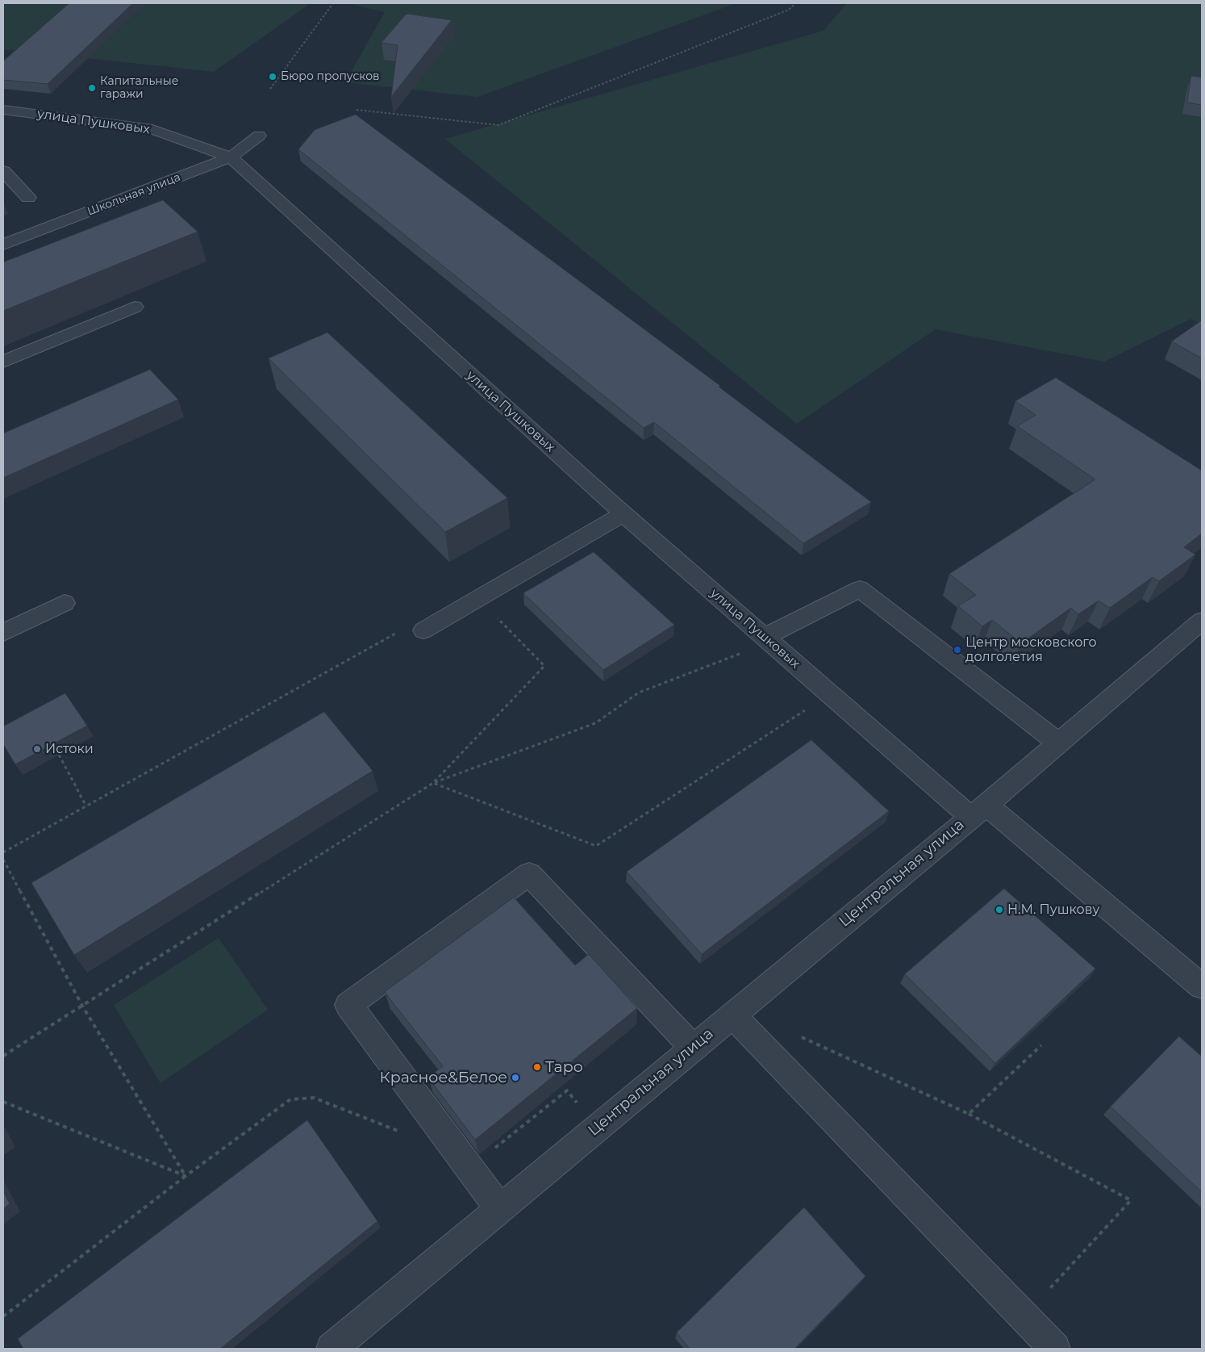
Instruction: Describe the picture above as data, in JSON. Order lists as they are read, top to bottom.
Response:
{
  "streets": {
    "street": ["улица Пушковых", "Школьная улица", "Центральная улица"]
  },
  "crossings": [
    ["улица Пушковых", "Школьная улица"],
    ["улица Пушковых", "Центральная улица"]
  ],
  "places": [
    "Бюро пропусков",
    "Капитальные гаражи",
    "Центр московского долголетия",
    "Истоки",
    "Н.М. Пушкову",
    "Таро",
    "Красное&Белое"
  ]
}
